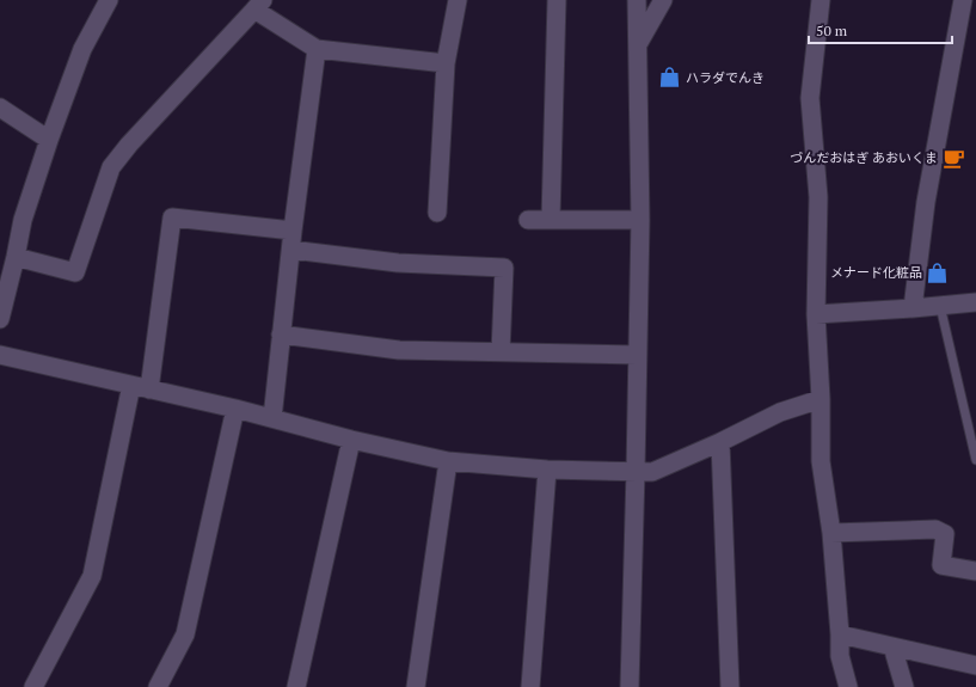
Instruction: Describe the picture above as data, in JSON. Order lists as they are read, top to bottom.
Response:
{
  "places": {
    "shop": ["ハラダでんき", "メナード化粧品"],
    "cafe": ["づんだおはぎ あおいくま"]
  },
  "scale_bar": "50 m"
}
